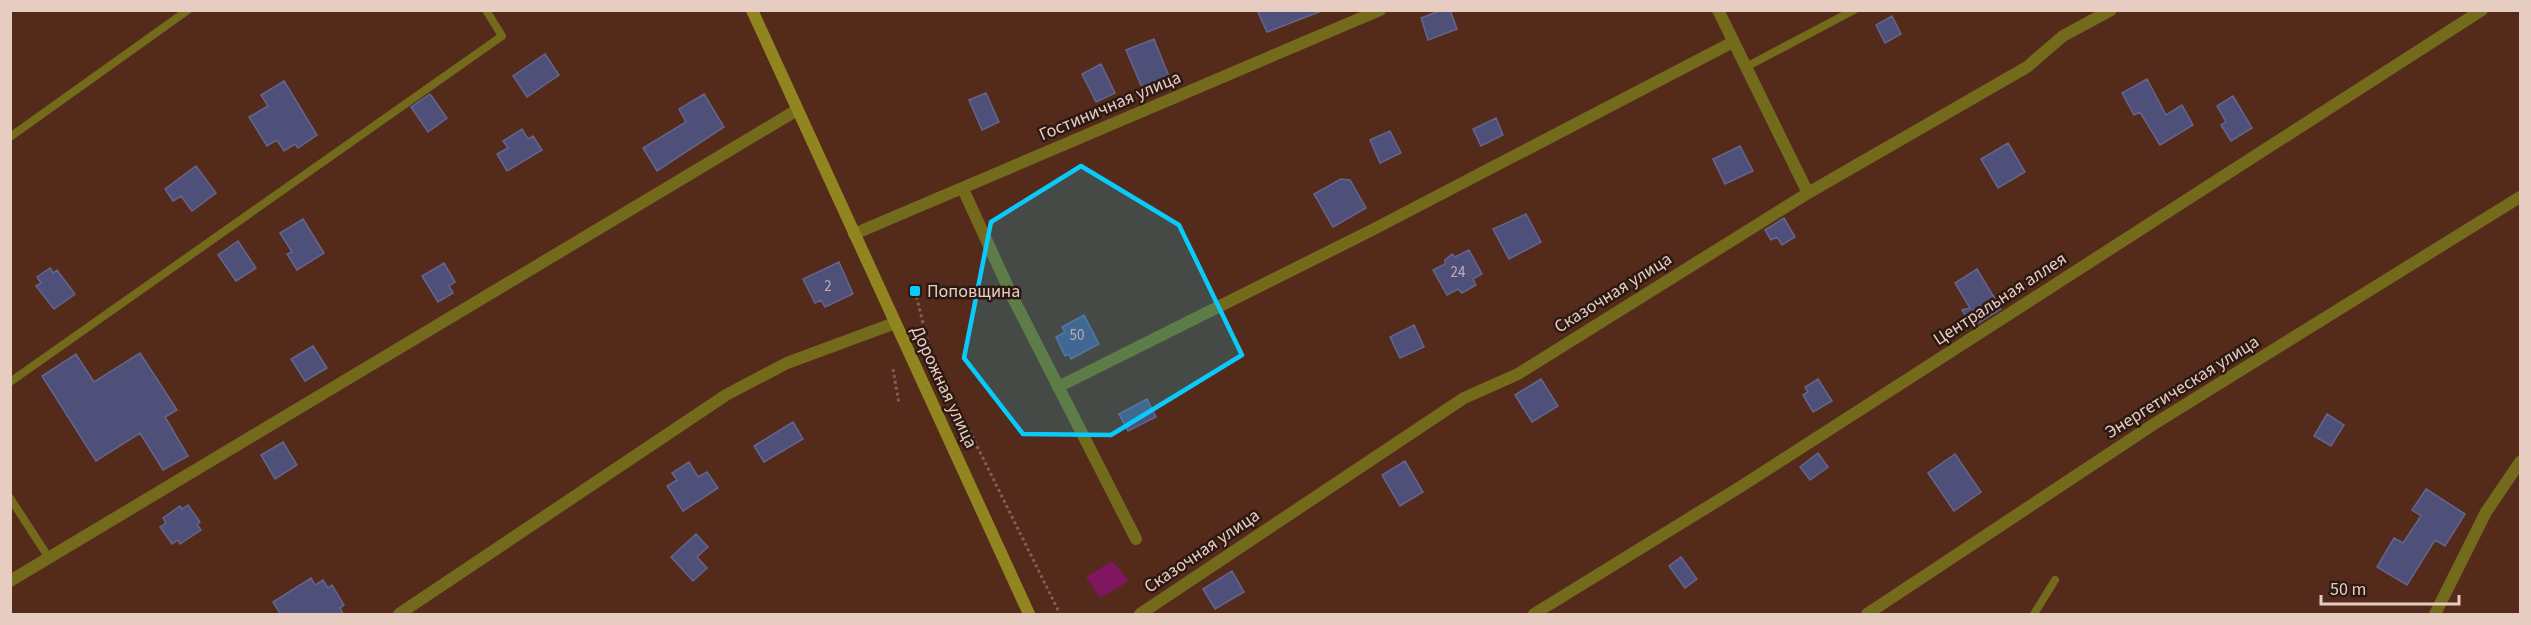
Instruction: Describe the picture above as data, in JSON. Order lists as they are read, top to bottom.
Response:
{
  "streets": {
    "main road": ["Дорожная улица"],
    "street": [
      "Гостиничная улица",
      "Сказочная улица",
      "Центральная аллея",
      "Энергетическая улица"
    ]
  },
  "crossings": [
    ["Гостиничная улица", "Дорожная улица"]
  ],
  "places": {
    "transit": ["Поповщина"]
  },
  "house_numbers": ["24", "2", "50"],
  "scale_bar": "50 m"
}
